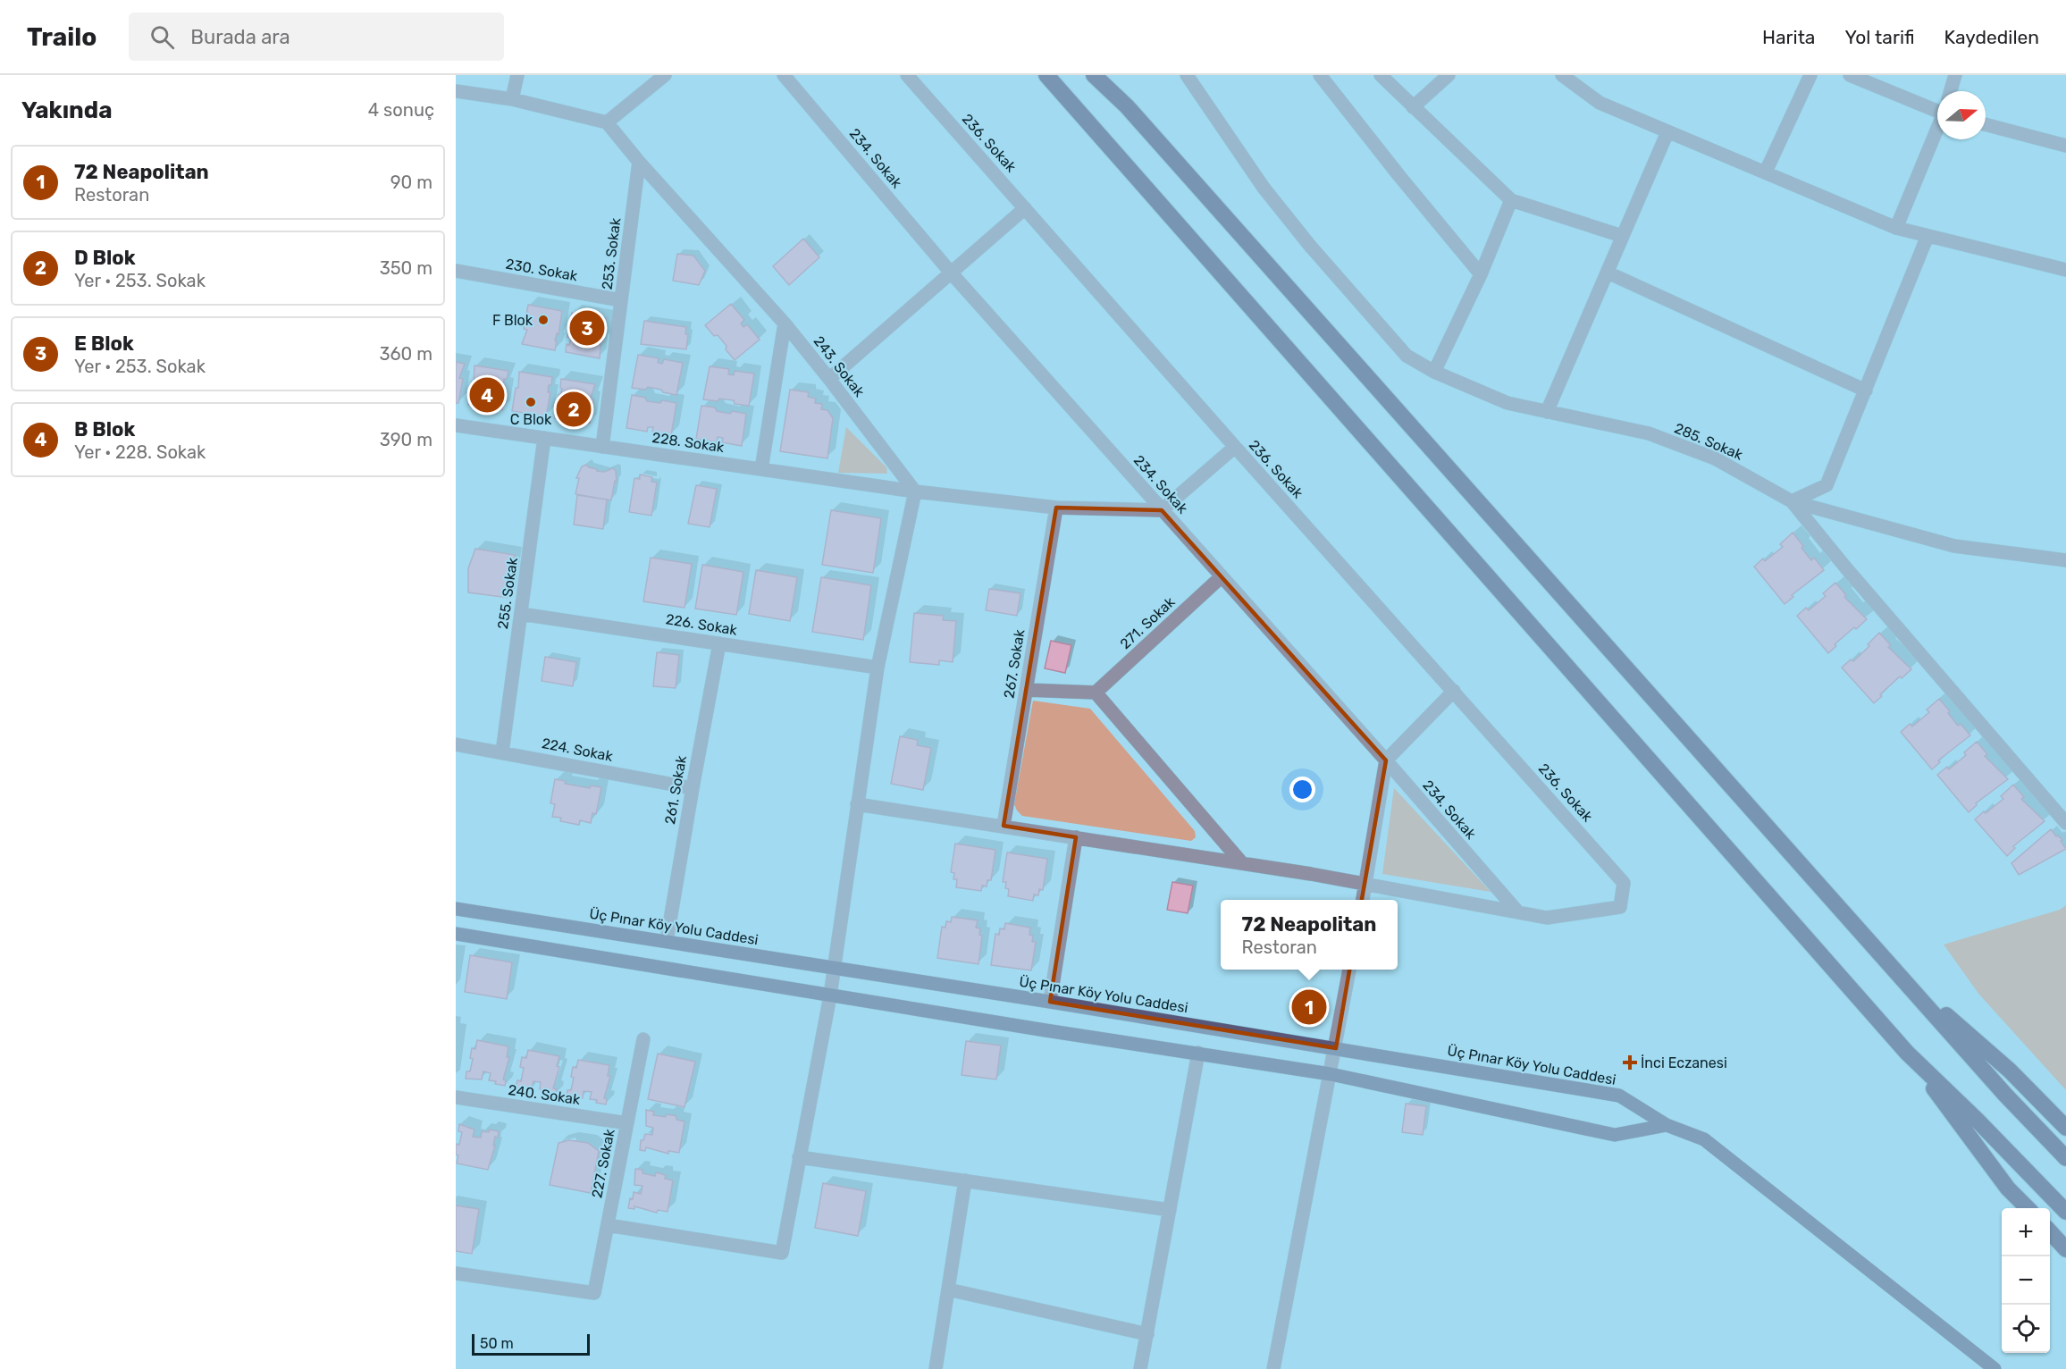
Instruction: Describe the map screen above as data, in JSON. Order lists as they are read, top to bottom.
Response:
{
  "streets": {
    "main road": ["Üç Pınar Köy Yolu Caddesi"],
    "street": [
      "236. Sokak",
      "234. Sokak",
      "253. Sokak",
      "230. Sokak",
      "243. Sokak",
      "285. Sokak",
      "228. Sokak",
      "255. Sokak",
      "271. Sokak",
      "226. Sokak",
      "267. Sokak",
      "224. Sokak",
      "261. Sokak",
      "240. Sokak",
      "227. Sokak"
    ]
  },
  "crossings": [
    ["236. Sokak", "234. Sokak"],
    ["234. Sokak", "271. Sokak"],
    ["253. Sokak", "230. Sokak"],
    ["253. Sokak", "243. Sokak"],
    ["253. Sokak", "228. Sokak"],
    ["243. Sokak", "228. Sokak"],
    ["228. Sokak", "255. Sokak"],
    ["255. Sokak", "226. Sokak"],
    ["255. Sokak", "224. Sokak"],
    ["226. Sokak", "261. Sokak"],
    ["224. Sokak", "261. Sokak"],
    ["261. Sokak", "Üç Pınar Köy Yolu Caddesi"],
    ["240. Sokak", "227. Sokak"]
  ],
  "places": {
    "other": ["F Blok", "C Blok"],
    "health": ["İnci Eczanesi"]
  },
  "scale_bar": "50 m",
  "north": "right",
  "page": {
    "header": "Trailo",
    "search": "Burada ara",
    "nav": ["Harita", "Yol tarifi", "Kaydedilen"],
    "heading": ["Yakında", "4 sonuç"],
    "list": [
      {
        "mark": "1",
        "name": "72 Neapolitan",
        "note": "Restoran",
        "value": "90 m"
      },
      {
        "mark": "2",
        "name": "D Blok",
        "note": "Yer · 253. Sokak",
        "value": "350 m"
      },
      {
        "mark": "3",
        "name": "E Blok",
        "note": "Yer · 253. Sokak",
        "value": "360 m"
      },
      {
        "mark": "4",
        "name": "B Blok",
        "note": "Yer · 228. Sokak",
        "value": "390 m"
      }
    ],
    "pins": [
      "3",
      "4",
      "2",
      "1"
    ],
    "popup": ["72 Neapolitan", "Restoran"],
    "map_buttons": ["+", "−"],
    "scale": "50 m"
  }
}
